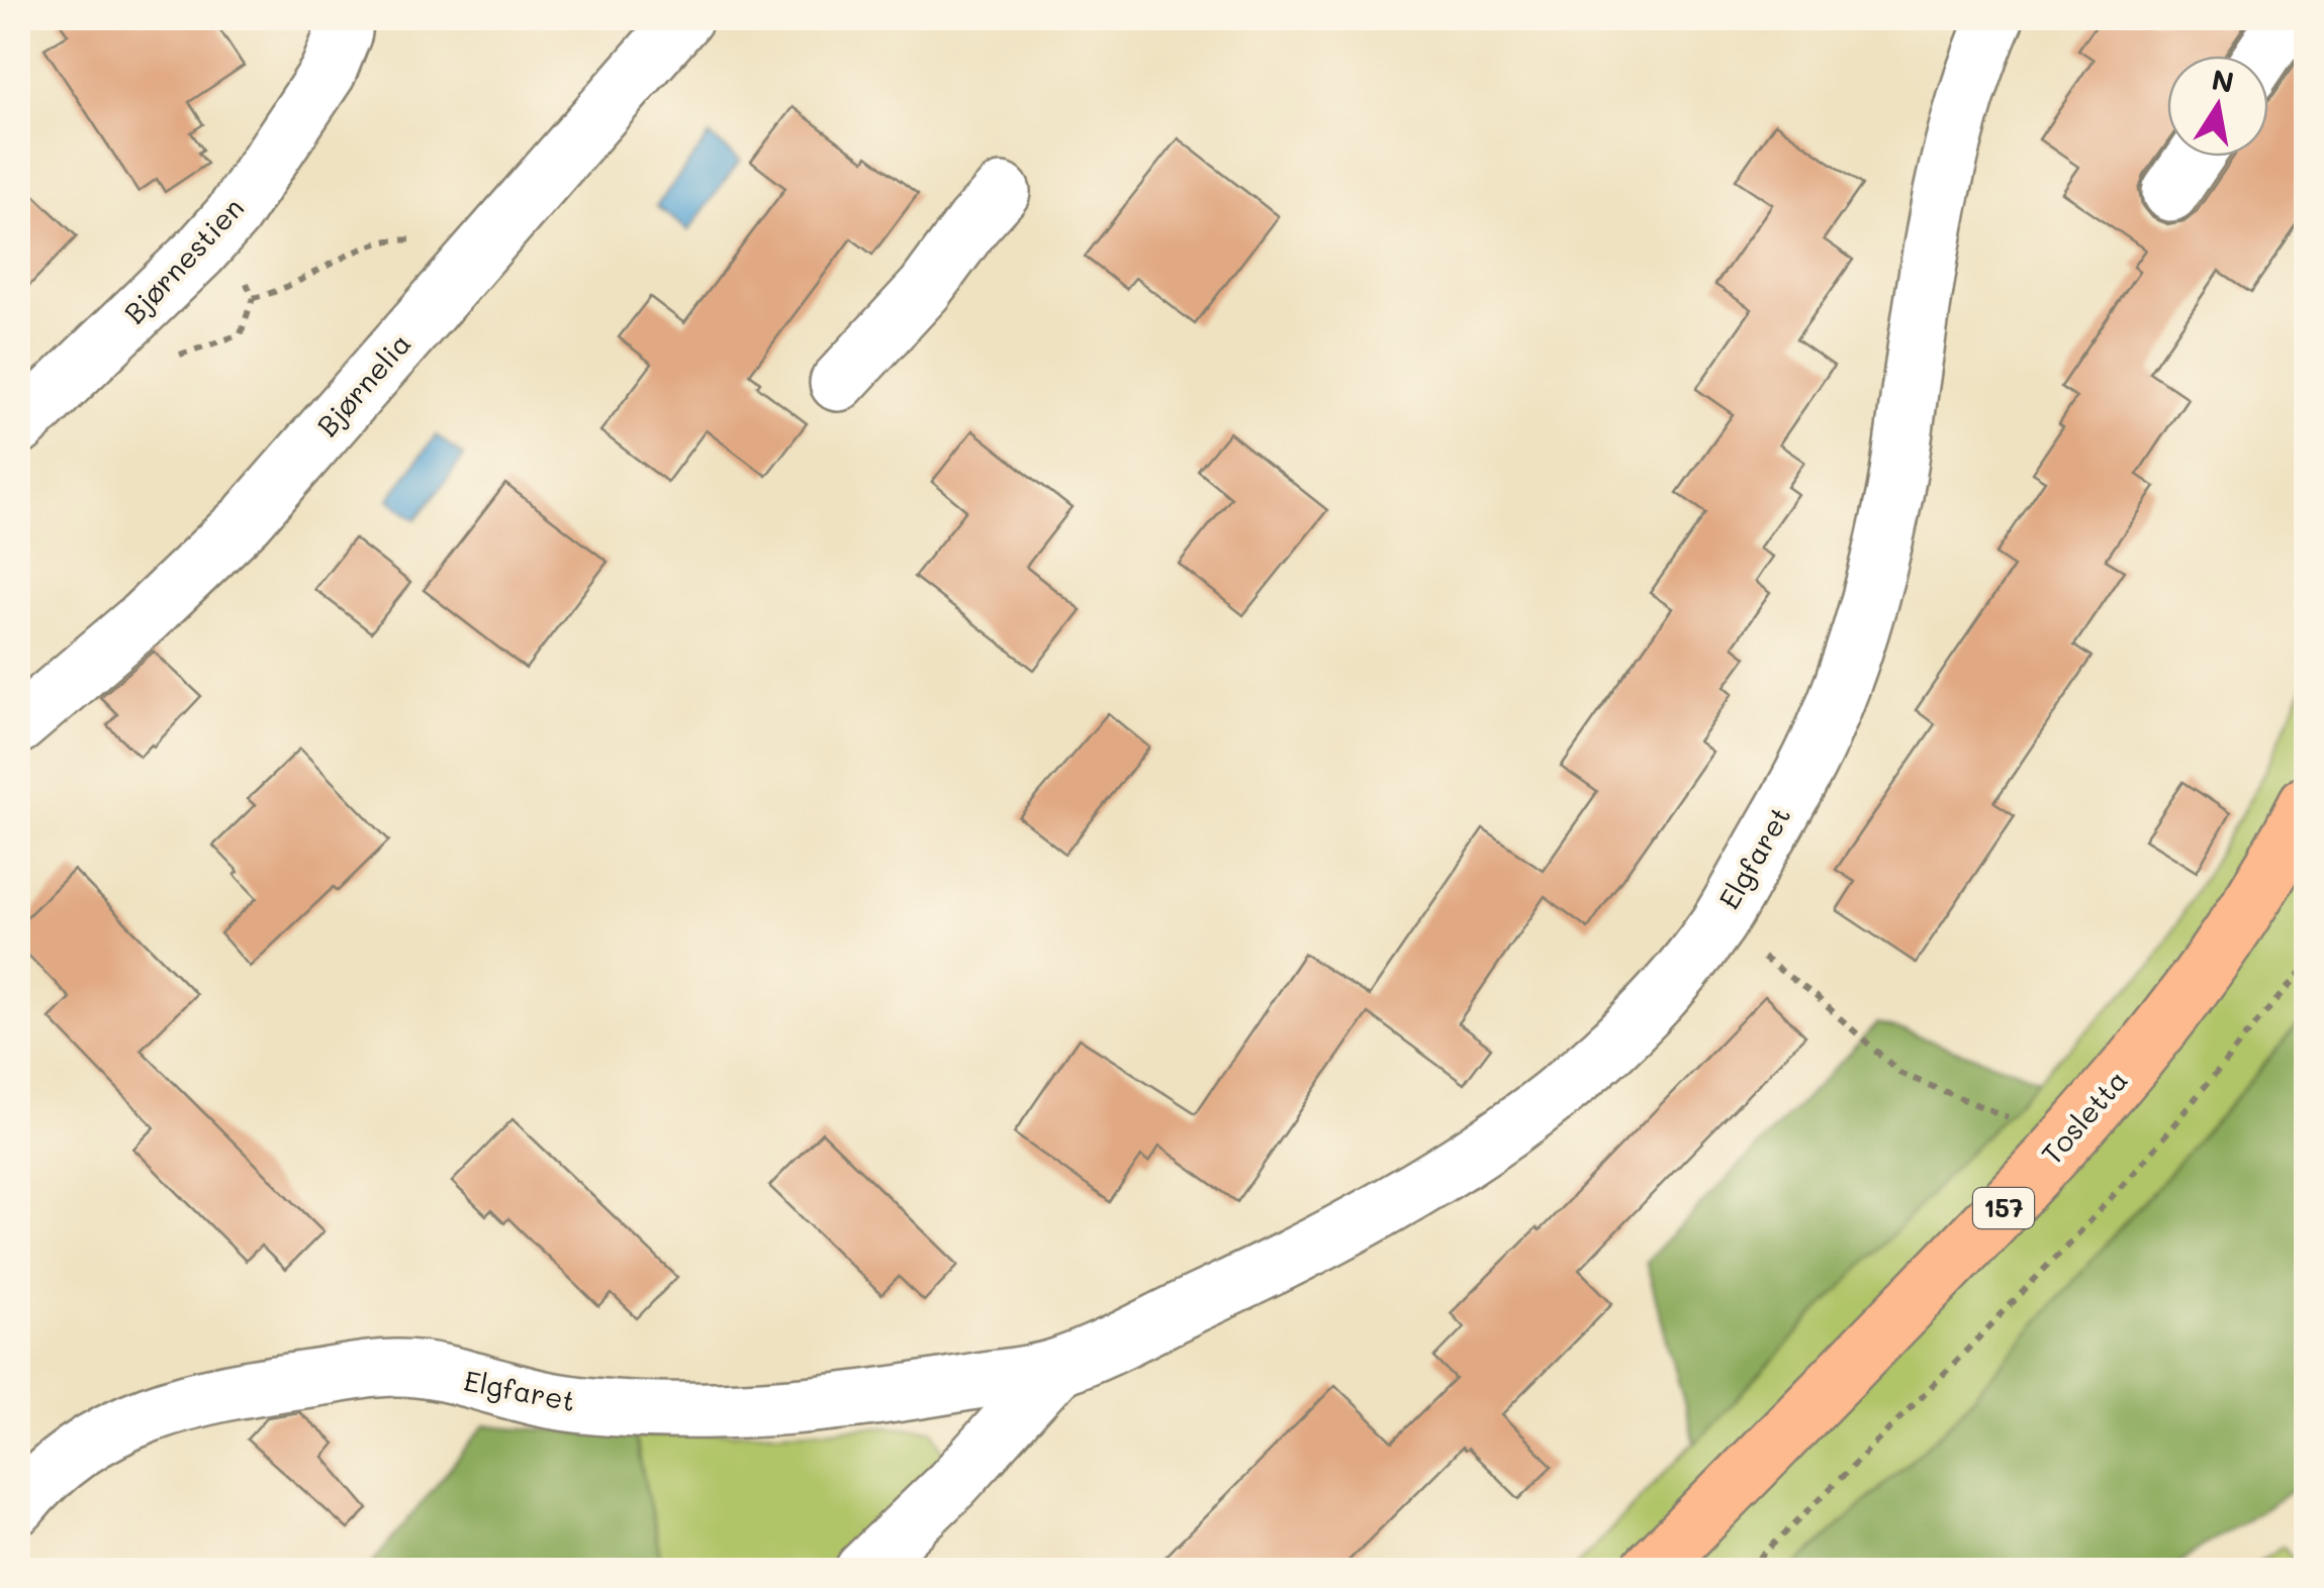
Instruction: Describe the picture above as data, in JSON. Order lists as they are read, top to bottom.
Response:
{
  "streets": {
    "main road": ["Tosletta", "157"],
    "street": ["Bjørnestien", "Bjørnelia", "Elgfaret"]
  },
  "north": "top"
}
